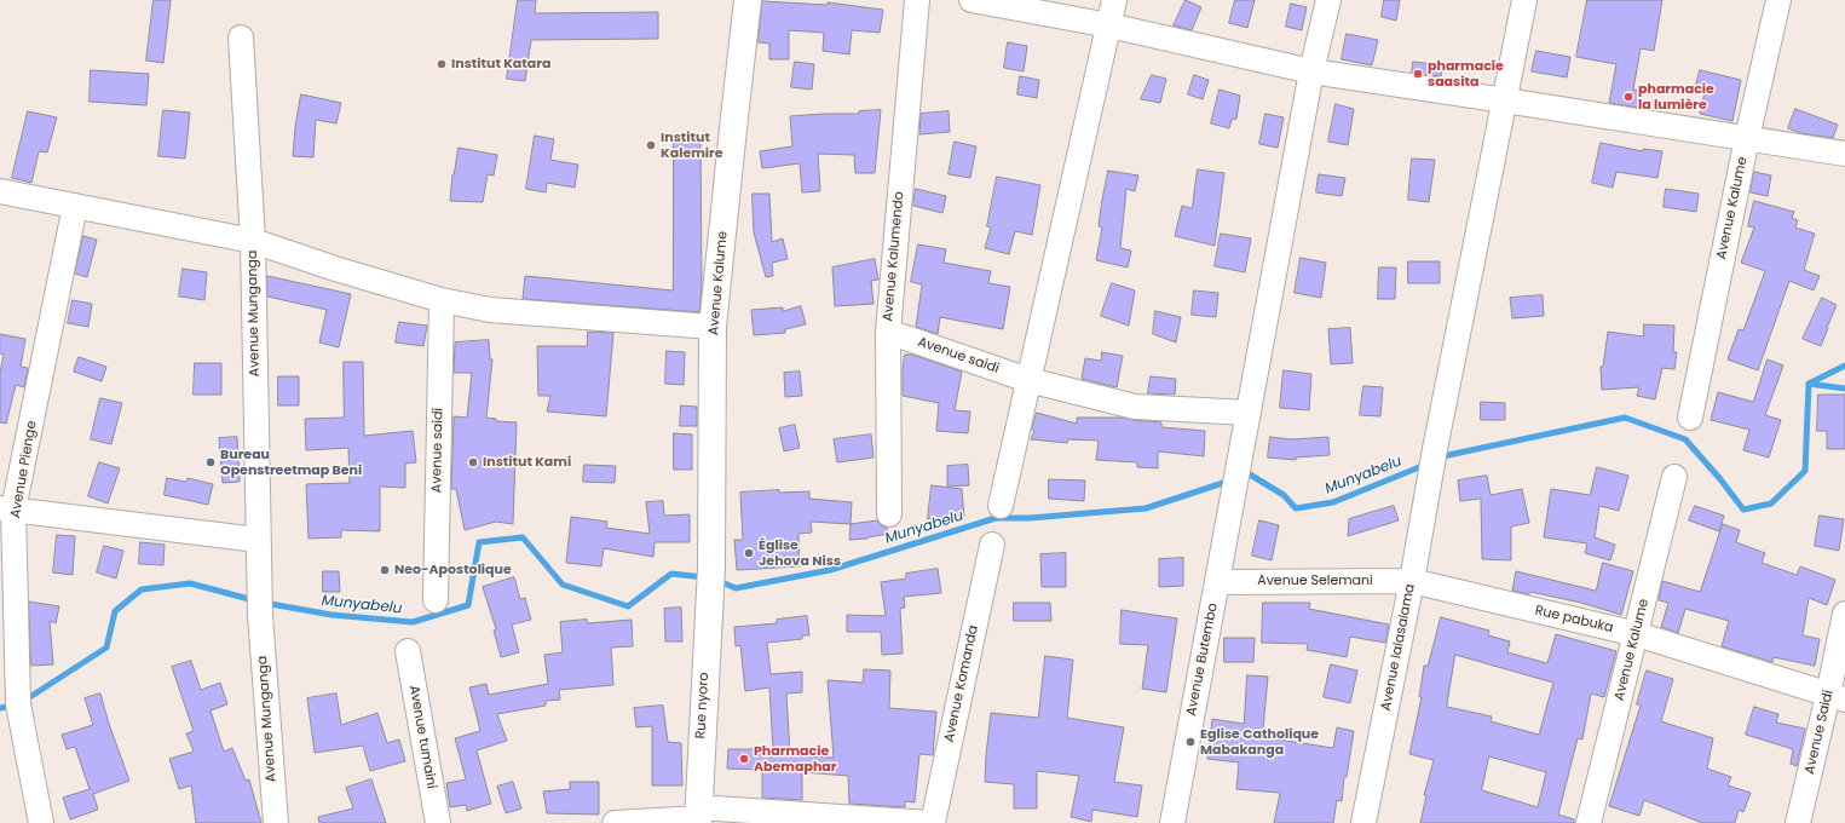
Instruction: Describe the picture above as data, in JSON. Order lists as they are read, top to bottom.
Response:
{
  "streets": {
    "street": [
      "Avenue Kalume",
      "Avenue Kalumendo",
      "Avenue Munganga",
      "Avenue saidi",
      "Avenue Pienge",
      "Avenue Selemani",
      "Rue pabuka",
      "Avenue lalasalama",
      "Avenue Butembo",
      "Avenue Komanda",
      "Rue nyoro",
      "Avenue Saidi",
      "Avenue tumaini"
    ]
  },
  "crossings": [
    ["Avenue Kalume", "Rue pabuka"],
    ["Avenue Kalume", "Rue nyoro"],
    ["Avenue Kalumendo", "Avenue saidi"],
    ["Avenue saidi", "Avenue Butembo"],
    ["Avenue Selemani", "Rue pabuka"],
    ["Avenue Selemani", "Avenue lalasalama"],
    ["Avenue Selemani", "Avenue Butembo"],
    ["Rue pabuka", "Avenue lalasalama"],
    ["Rue pabuka", "Avenue Saidi"]
  ],
  "water": ["Munyabelu"],
  "places": [
    "Institut Katara",
    "pharmacie saasita",
    "pharmacie la lumière",
    "Institut Kalemire",
    "Bureau Openstreetmap Beni",
    "Institut Kami",
    "Église Jehova Niss",
    "Neo-Apostolique",
    "Eglise Catholique Mabakanga",
    "Pharmacie Abemaphar"
  ]
}
